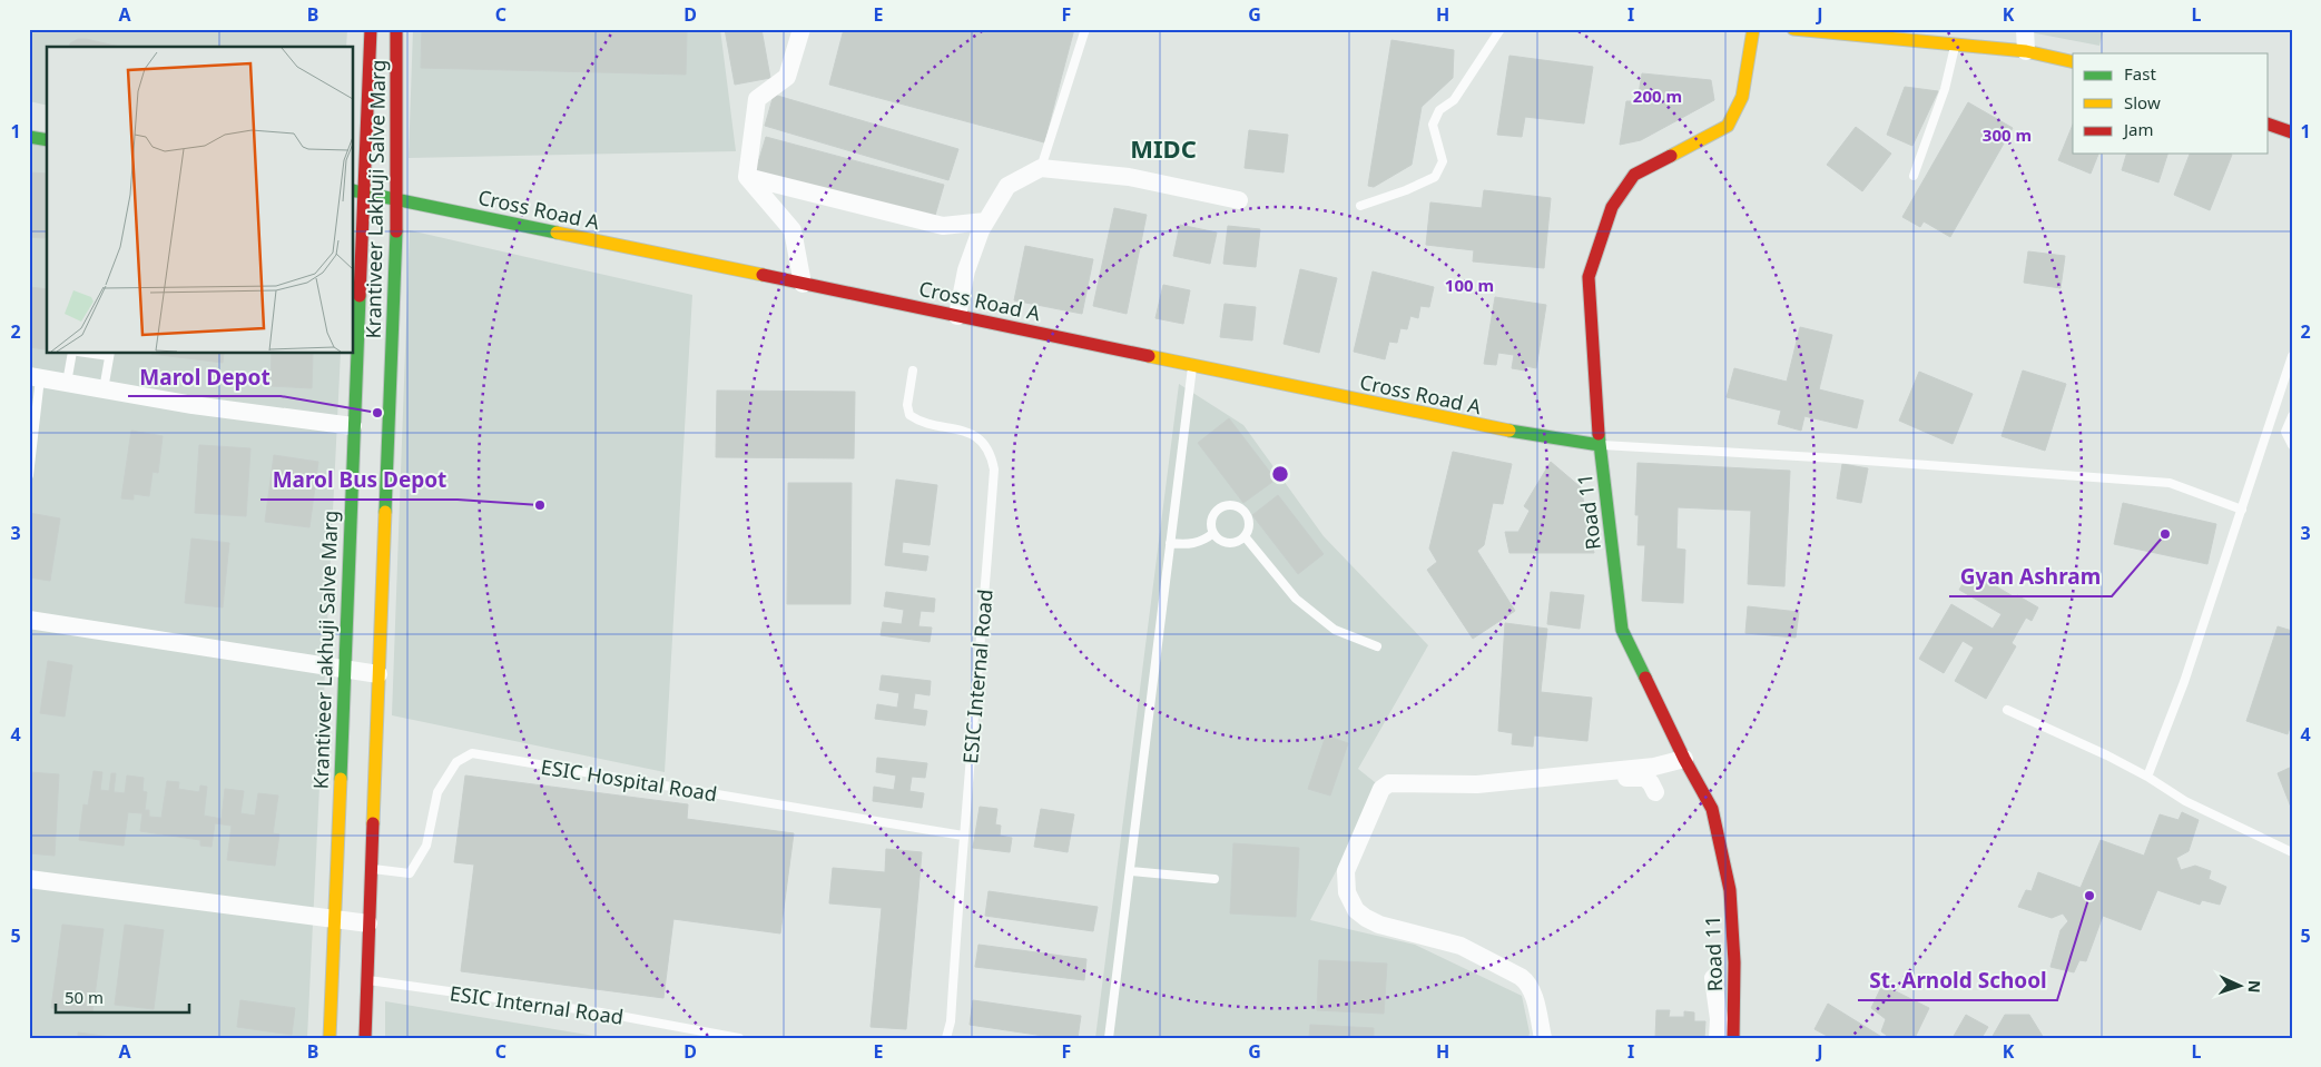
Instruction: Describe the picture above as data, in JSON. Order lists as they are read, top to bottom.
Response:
{
  "streets": {
    "street": ["Krantiveer Lakhuji Salve Marg", "Cross Road A", "Road 11"],
    "lane": ["ESIC Internal Road", "ESIC Hospital Road"]
  },
  "crossings": [
    ["Krantiveer Lakhuji Salve Marg", "Cross Road A"],
    ["Krantiveer Lakhuji Salve Marg", "ESIC Internal Road"],
    ["Krantiveer Lakhuji Salve Marg", "ESIC Hospital Road"],
    ["Cross Road A", "Road 11"],
    ["ESIC Internal Road", "ESIC Hospital Road"]
  ],
  "districts": ["MIDC"],
  "places": [
    "Marol Depot",
    "Marol Bus Depot",
    "Gyan Ashram",
    "St. Arnold School"
  ],
  "legend": ["Fast", "Slow", "Jam"],
  "scale_bar": "50 m",
  "north": "right",
  "grid": {
    "columns": [
      "A",
      "B",
      "C",
      "D",
      "E",
      "F",
      "G",
      "H",
      "I",
      "J",
      "K",
      "L"
    ],
    "rows": [
      "1",
      "2",
      "3",
      "4",
      "5"
    ]
  },
  "rings": ["200 m", "300 m", "100 m"]
}
